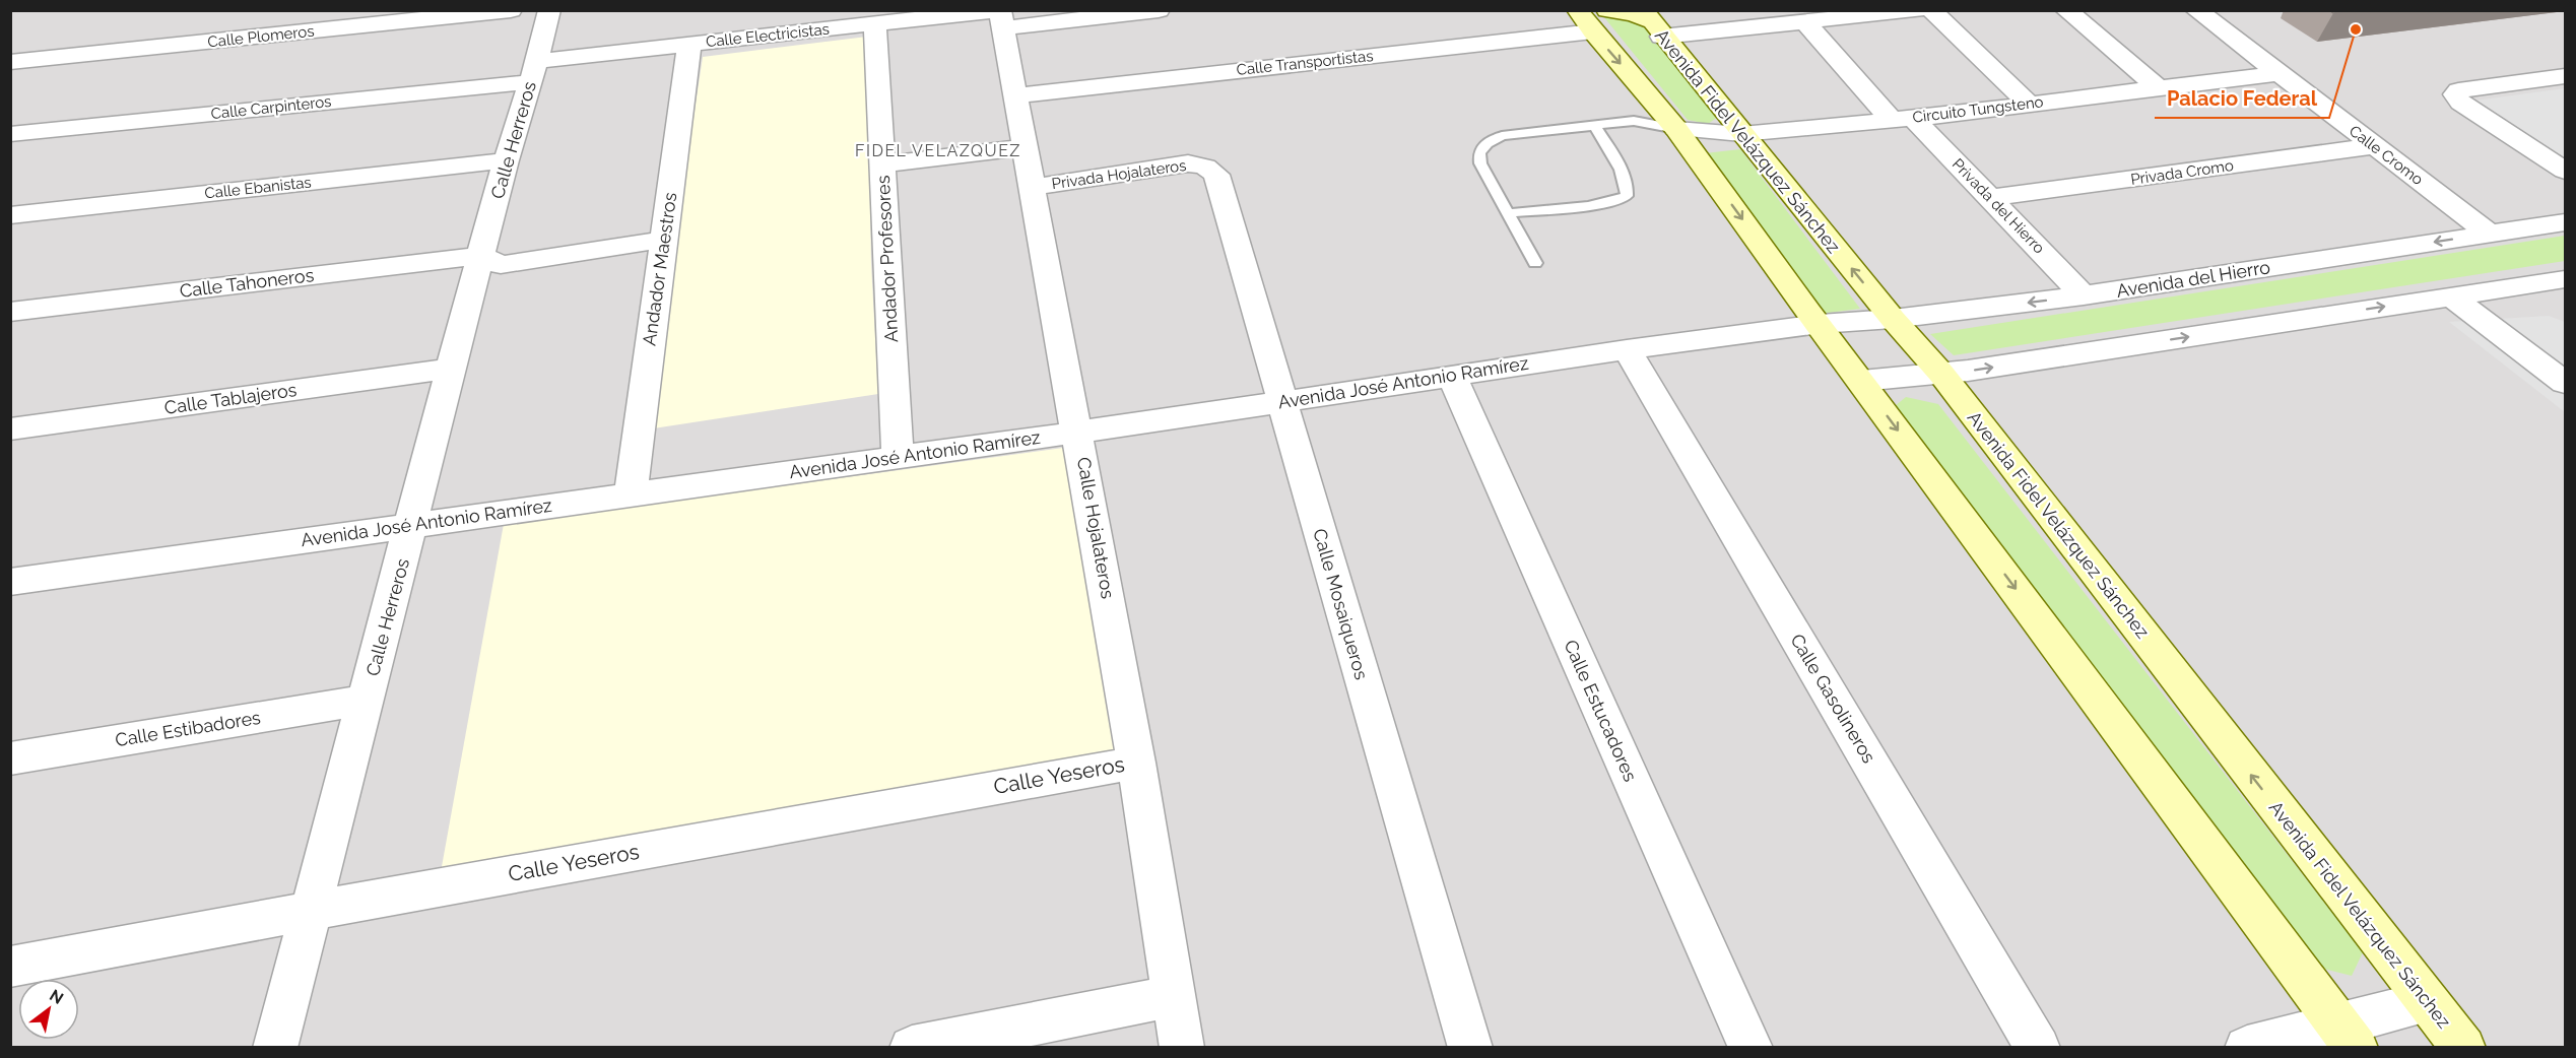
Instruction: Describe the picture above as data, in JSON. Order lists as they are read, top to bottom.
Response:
{
  "streets": {
    "main road": ["Avenida Fidel Velázquez Sánchez"],
    "street": [
      "Calle Electricistas",
      "Calle Plomeros",
      "Calle Transportistas",
      "Calle Carpinteros",
      "Circuito Tungsteno",
      "Calle Herreros",
      "Calle Cromo",
      "Privada Cromo",
      "Privada Hojalateros",
      "Calle Ebanistas",
      "Privada del Hierro",
      "Andador Profesores",
      "Andador Maestros",
      "Avenida del Hierro",
      "Calle Tahoneros",
      "Avenida José Antonio Ramírez",
      "Calle Tablajeros",
      "Calle Hojalateros",
      "Calle Mosaiqueros",
      "Calle Gasolineros",
      "Calle Estucadores",
      "Calle Estibadores",
      "Calle Yeseros"
    ]
  },
  "crossings": [
    ["Calle Electricistas", "Calle Carpinteros"],
    ["Calle Electricistas", "Calle Herreros"],
    ["Calle Electricistas", "Andador Profesores"],
    ["Calle Electricistas", "Andador Maestros"],
    ["Calle Electricistas", "Calle Hojalateros"],
    ["Calle Transportistas", "Calle Hojalateros"],
    ["Calle Carpinteros", "Calle Herreros"],
    ["Circuito Tungsteno", "Avenida Fidel Velázquez Sánchez"],
    ["Circuito Tungsteno", "Calle Cromo"],
    ["Circuito Tungsteno", "Privada del Hierro"],
    ["Calle Herreros", "Calle Ebanistas"],
    ["Calle Herreros", "Calle Tahoneros"],
    ["Calle Herreros", "Avenida José Antonio Ramírez"],
    ["Calle Herreros", "Calle Tablajeros"],
    ["Calle Herreros", "Calle Estibadores"],
    ["Calle Herreros", "Calle Yeseros"],
    ["Avenida Fidel Velázquez Sánchez", "Avenida del Hierro"],
    ["Calle Cromo", "Privada Cromo"],
    ["Calle Cromo", "Avenida del Hierro"],
    ["Privada Cromo", "Privada del Hierro"],
    ["Privada Hojalateros", "Calle Hojalateros"],
    ["Privada Hojalateros", "Calle Mosaiqueros"],
    ["Privada del Hierro", "Avenida del Hierro"],
    ["Andador Profesores", "Avenida José Antonio Ramírez"],
    ["Andador Maestros", "Avenida José Antonio Ramírez"],
    ["Avenida del Hierro", "Avenida José Antonio Ramírez"],
    ["Avenida José Antonio Ramírez", "Calle Hojalateros"],
    ["Avenida José Antonio Ramírez", "Calle Mosaiqueros"],
    ["Avenida José Antonio Ramírez", "Calle Gasolineros"],
    ["Avenida José Antonio Ramírez", "Calle Estucadores"],
    ["Calle Hojalateros", "Calle Yeseros"]
  ],
  "districts": ["FIDEL VELAZQUEZ"],
  "places": ["Palacio Federal"],
  "north": "top right"
}
